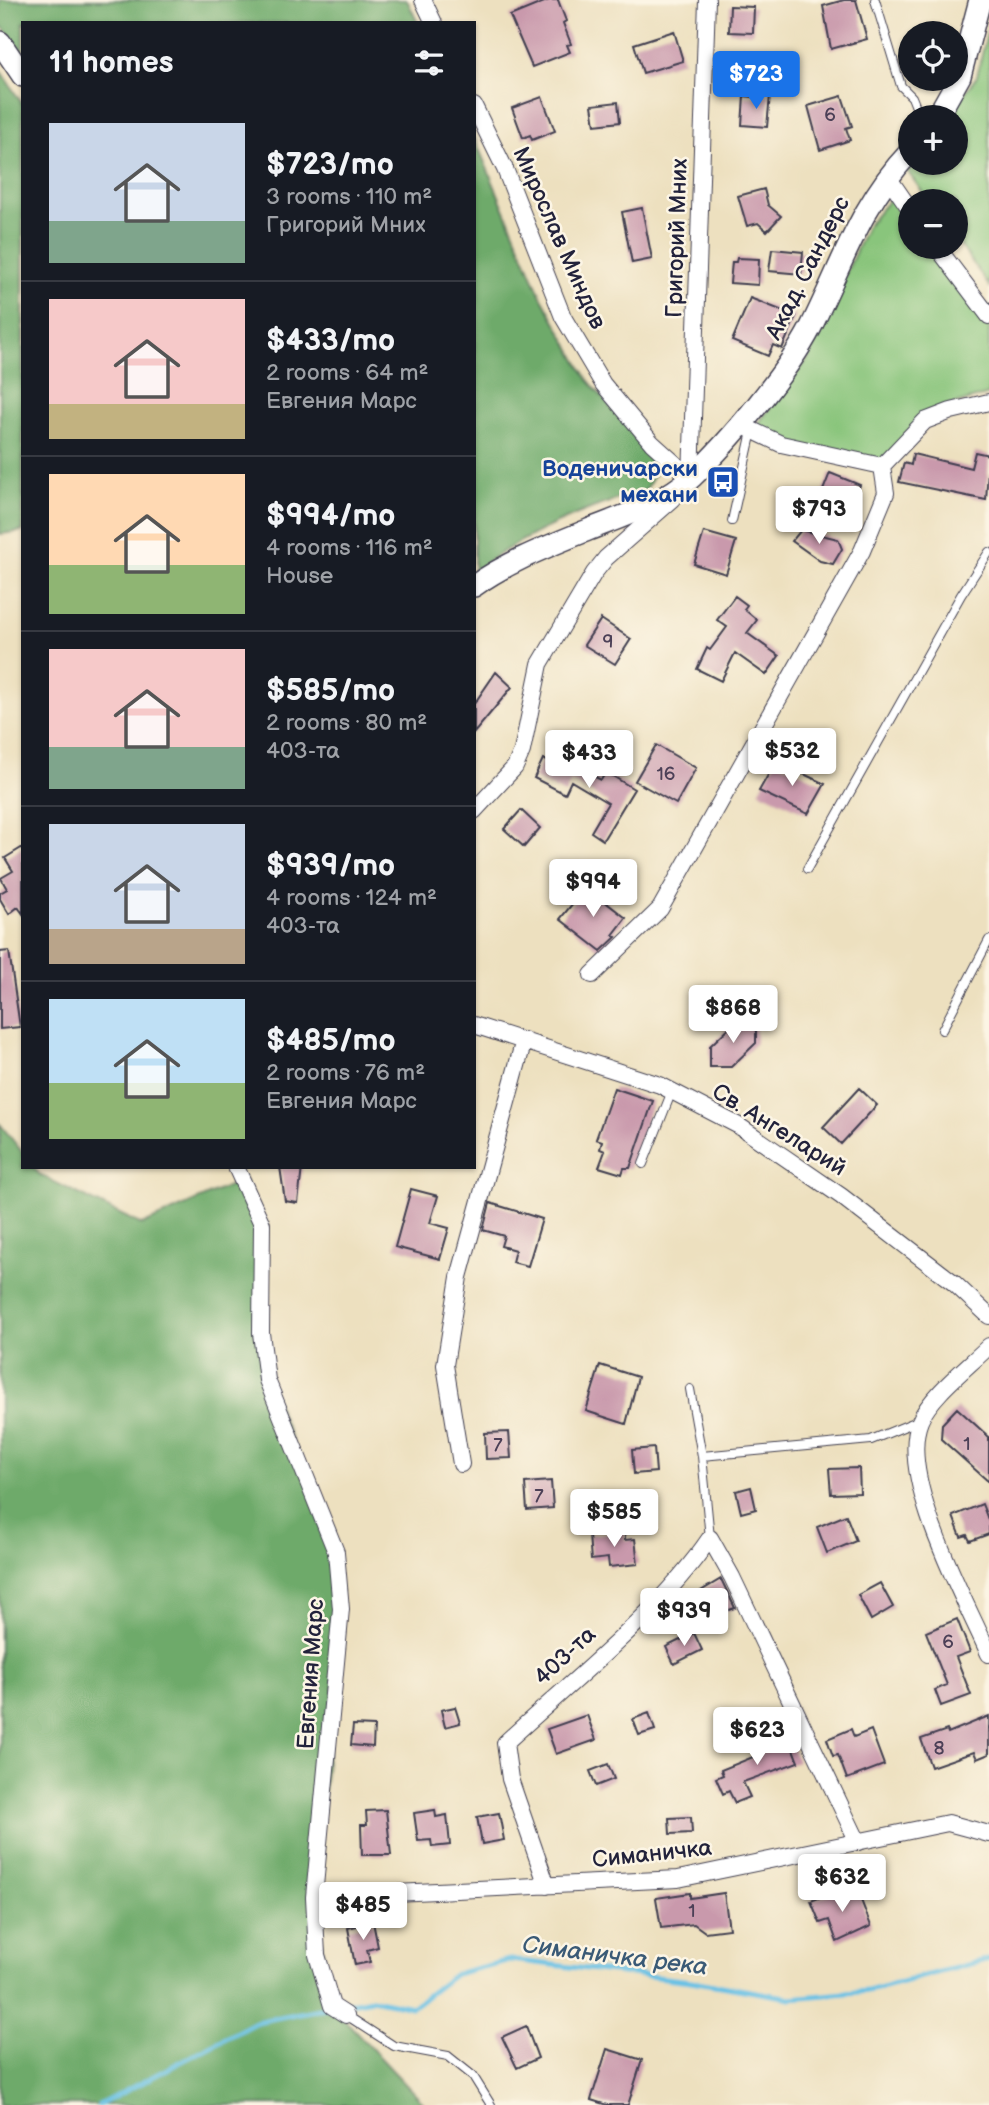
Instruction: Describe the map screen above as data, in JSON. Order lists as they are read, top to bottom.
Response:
{
  "streets": {
    "street": [
      "Мирослав Миндов",
      "Григорий Мних",
      "Акад. Сандерс",
      "Св. Ангеларий",
      "403-та",
      "Евгения Марс",
      "Симаничка"
    ]
  },
  "crossings": [
    ["Мирослав Миндов", "Григорий Мних"],
    ["Мирослав Миндов", "Акад. Сандерс"],
    ["Григорий Мних", "Акад. Сандерс"],
    ["403-та", "Симаничка"],
    ["Евгения Марс", "Симаничка"]
  ],
  "water": ["Симаничка река"],
  "places": {
    "bus stop": ["Воденичарски механи"]
  },
  "house_numbers": [
    "6",
    "9",
    "16",
    "1",
    "7",
    "7",
    "6",
    "8",
    "1"
  ],
  "page": {
    "map_buttons": ["+", "−"],
    "heading": "11 homes",
    "price": [
      "$723",
      "$793",
      "$532",
      "$433",
      "$994",
      "$868",
      "$585",
      "$939",
      "$623",
      "$632",
      "$485"
    ],
    "list": [
      {
        "name": "$723/mo",
        "note": "3 rooms · 110 m² · Григорий Мних"
      },
      {
        "name": "$433/mo",
        "note": "2 rooms · 64 m² · Евгения Марс"
      },
      {
        "name": "$994/mo",
        "note": "4 rooms · 116 m² · House"
      },
      {
        "name": "$585/mo",
        "note": "2 rooms · 80 m² · 403-та"
      },
      {
        "name": "$939/mo",
        "note": "4 rooms · 124 m² · 403-та"
      },
      {
        "name": "$485/mo",
        "note": "2 rooms · 76 m² · Евгения Марс"
      }
    ]
  }
}
